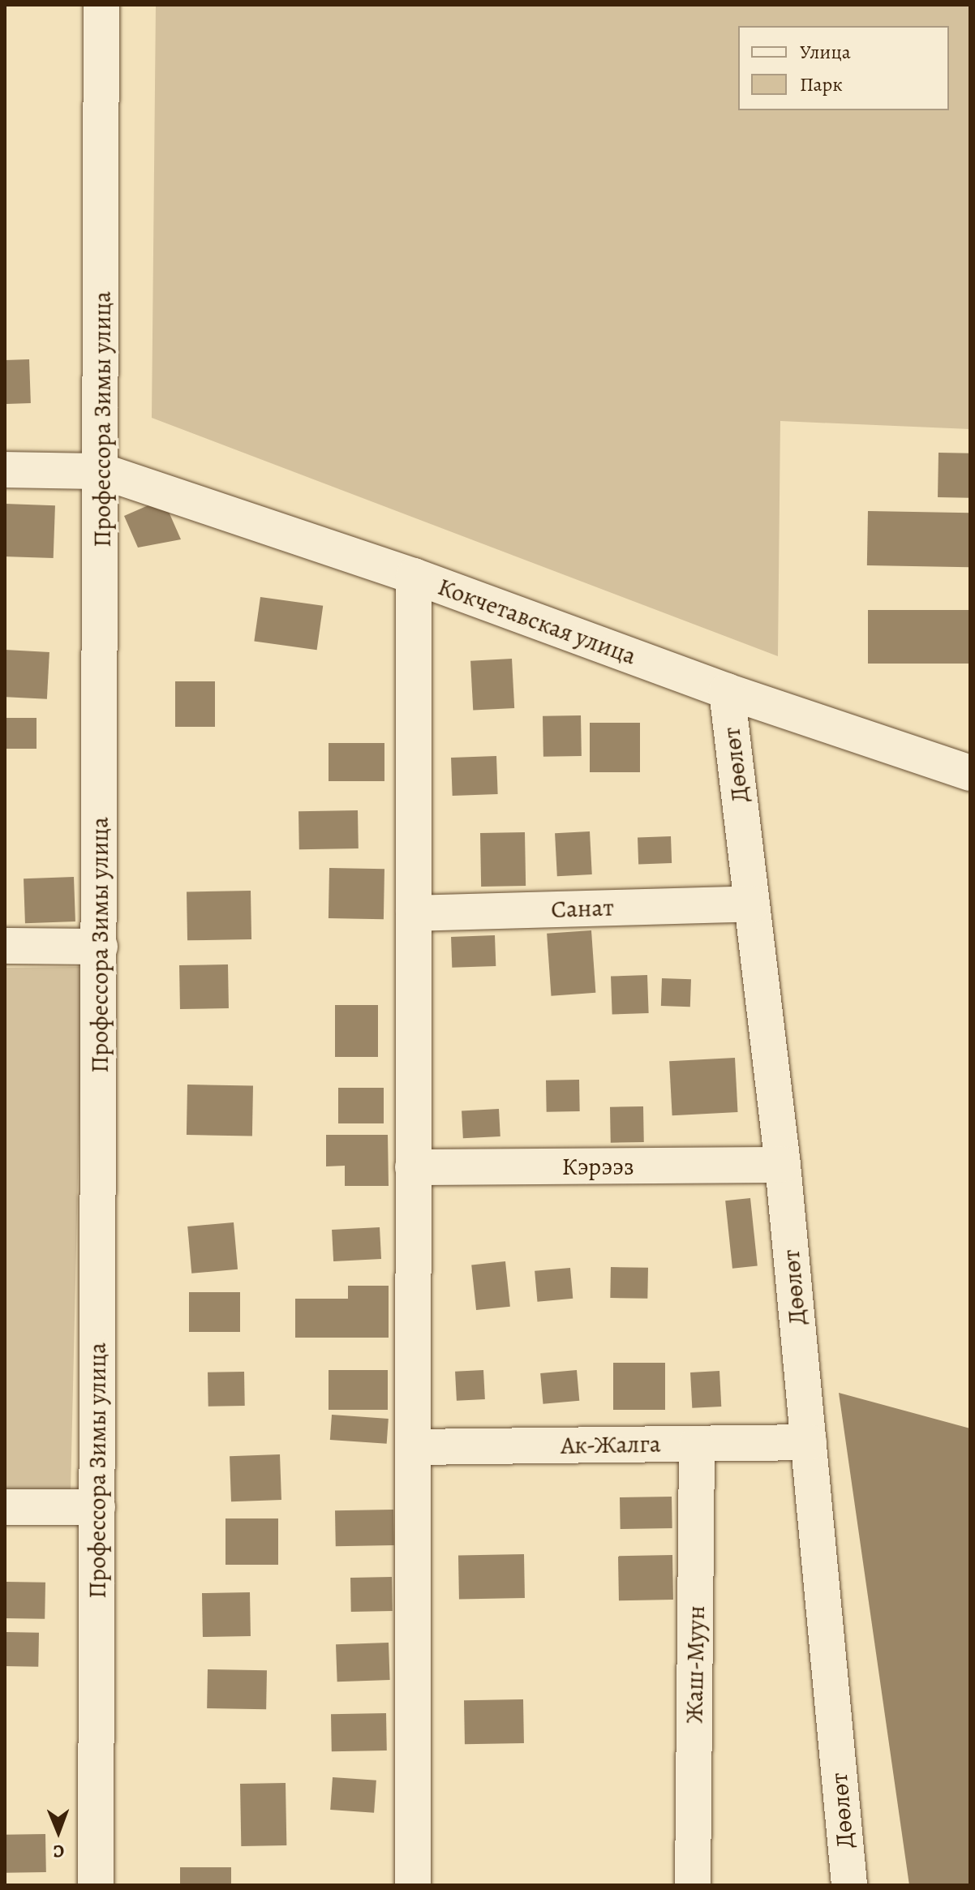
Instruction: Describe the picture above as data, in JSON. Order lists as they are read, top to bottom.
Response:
{
  "streets": {
    "street": [
      "Профессора Зимы улица",
      "Кокчетавская улица",
      "Дөөлөт",
      "Санат",
      "Кэрээз",
      "Ак-Жалга",
      "Жаш-Муун"
    ]
  },
  "crossings": [
    ["Профессора Зимы улица", "Кокчетавская улица"],
    ["Кокчетавская улица", "Дөөлөт"],
    ["Дөөлөт", "Санат"],
    ["Дөөлөт", "Кэрээз"],
    ["Дөөлөт", "Ак-Жалга"],
    ["Ак-Жалга", "Жаш-Муун"]
  ],
  "legend": ["Улица", "Парк"],
  "north": "bottom"
}
